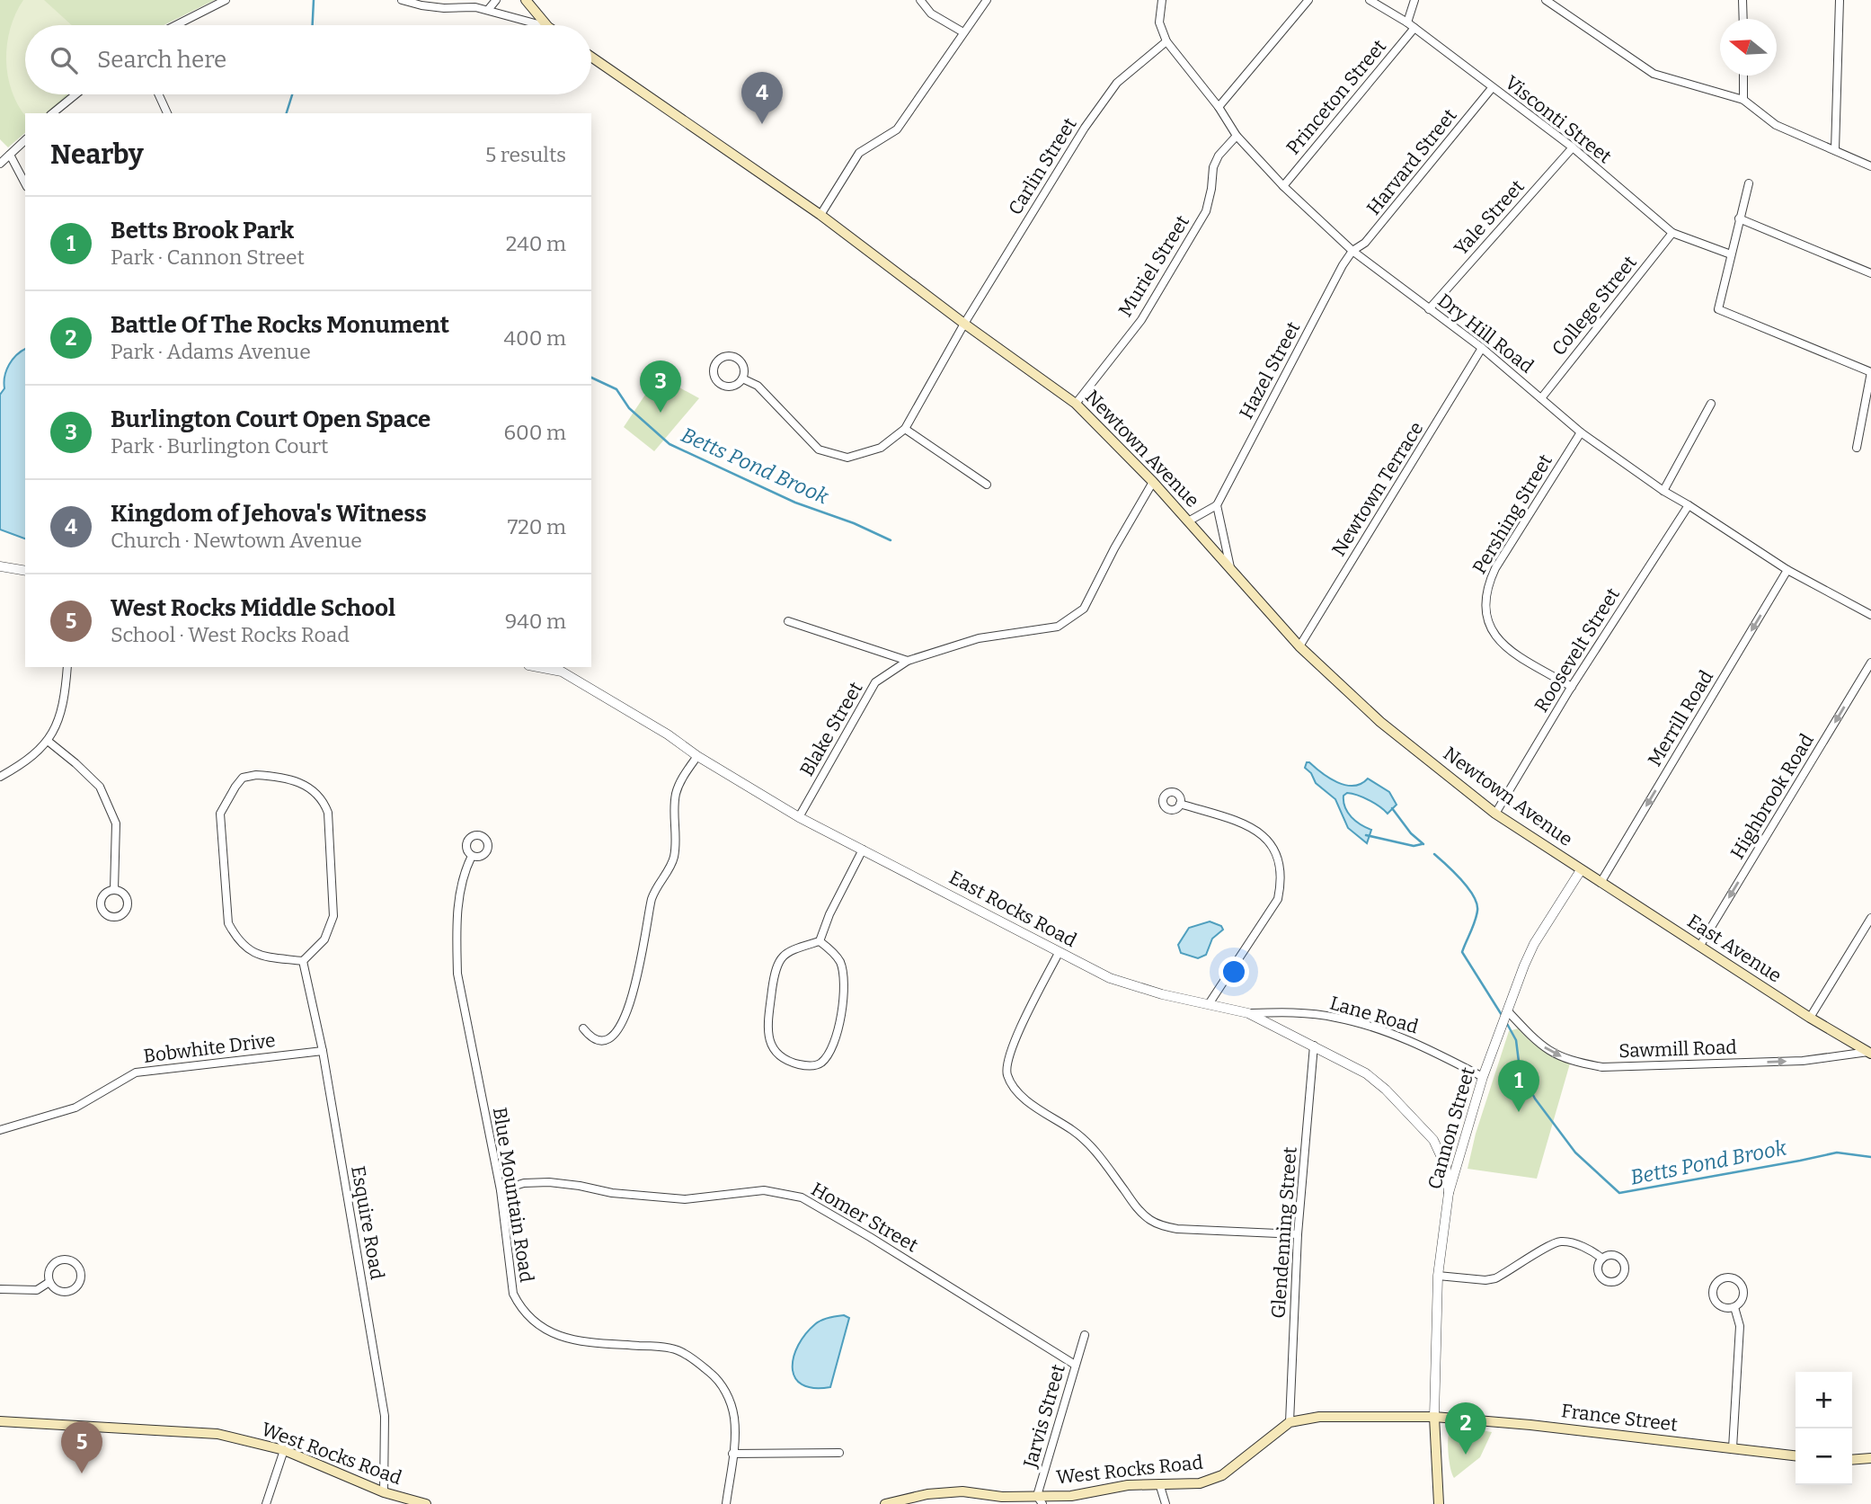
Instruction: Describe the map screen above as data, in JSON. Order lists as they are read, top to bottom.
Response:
{
  "streets": {
    "main road": [
      "Newtown Avenue",
      "East Avenue",
      "France Street",
      "West Rocks Road"
    ],
    "street": [
      "Princeton Street",
      "Visconti Street",
      "Harvard Street",
      "Carlin Street",
      "Yale Street",
      "Muriel Street",
      "College Street",
      "Dry Hill Road",
      "Hazel Street",
      "Newtown Terrace",
      "Pershing Street",
      "Roosevelt Street",
      "Merrill Road",
      "Blake Street",
      "Highbrook Road",
      "East Rocks Road",
      "Lane Road",
      "Bobwhite Drive",
      "Sawmill Road",
      "Cannon Street",
      "Blue Mountain Road",
      "Homer Street",
      "Esquire Road",
      "Glendenning Street",
      "Jarvis Street"
    ]
  },
  "crossings": [
    ["Princeton Street", "Visconti Street"],
    ["Princeton Street", "Dry Hill Road"],
    ["Visconti Street", "Harvard Street"],
    ["Visconti Street", "Yale Street"],
    ["Visconti Street", "College Street"],
    ["Harvard Street", "Dry Hill Road"],
    ["Harvard Street", "Hazel Street"],
    ["Carlin Street", "Dry Hill Road"],
    ["Carlin Street", "Newtown Avenue"],
    ["Yale Street", "Dry Hill Road"],
    ["Muriel Street", "Dry Hill Road"],
    ["Muriel Street", "Newtown Avenue"],
    ["College Street", "Dry Hill Road"],
    ["Dry Hill Road", "Hazel Street"],
    ["Dry Hill Road", "Newtown Terrace"],
    ["Dry Hill Road", "Pershing Street"],
    ["Dry Hill Road", "Roosevelt Street"],
    ["Dry Hill Road", "Merrill Road"],
    ["Newtown Avenue", "Newtown Terrace"],
    ["Newtown Avenue", "Roosevelt Street"],
    ["Newtown Avenue", "Blake Street"],
    ["Newtown Avenue", "East Avenue"],
    ["Newtown Avenue", "Cannon Street"],
    ["Pershing Street", "Roosevelt Street"],
    ["Merrill Road", "East Avenue"],
    ["Blake Street", "East Rocks Road"],
    ["Highbrook Road", "East Avenue"],
    ["East Rocks Road", "Lane Road"],
    ["East Rocks Road", "Cannon Street"],
    ["East Rocks Road", "Glendenning Street"],
    ["East Avenue", "Sawmill Road"],
    ["East Avenue", "Cannon Street"],
    ["Lane Road", "Cannon Street"],
    ["Bobwhite Drive", "Esquire Road"],
    ["Sawmill Road", "Cannon Street"],
    ["Cannon Street", "France Street"],
    ["Cannon Street", "West Rocks Road"],
    ["Blue Mountain Road", "Homer Street"],
    ["Homer Street", "Jarvis Street"],
    ["Esquire Road", "West Rocks Road"],
    ["Glendenning Street", "West Rocks Road"],
    ["Jarvis Street", "West Rocks Road"],
    ["France Street", "West Rocks Road"]
  ],
  "one_way": ["Merrill Road", "Highbrook Road", "Sawmill Road"],
  "water": ["Betts Pond Brook"],
  "north": "left",
  "page": {
    "search": "Search here",
    "pins": [
      "4",
      "3",
      "1",
      "2",
      "5"
    ],
    "heading": ["Nearby", "5 results"],
    "list": [
      {
        "mark": "1",
        "name": "Betts Brook Park",
        "note": "Park · Cannon Street",
        "value": "240 m"
      },
      {
        "mark": "2",
        "name": "Battle Of The Rocks Monument",
        "note": "Park · Adams Avenue",
        "value": "400 m"
      },
      {
        "mark": "3",
        "name": "Burlington Court Open Space",
        "note": "Park · Burlington Court",
        "value": "600 m"
      },
      {
        "mark": "4",
        "name": "Kingdom of Jehova's Witness",
        "note": "Church · Newtown Avenue",
        "value": "720 m"
      },
      {
        "mark": "5",
        "name": "West Rocks Middle School",
        "note": "School · West Rocks Road",
        "value": "940 m"
      }
    ],
    "map_buttons": ["+", "−"]
  }
}
